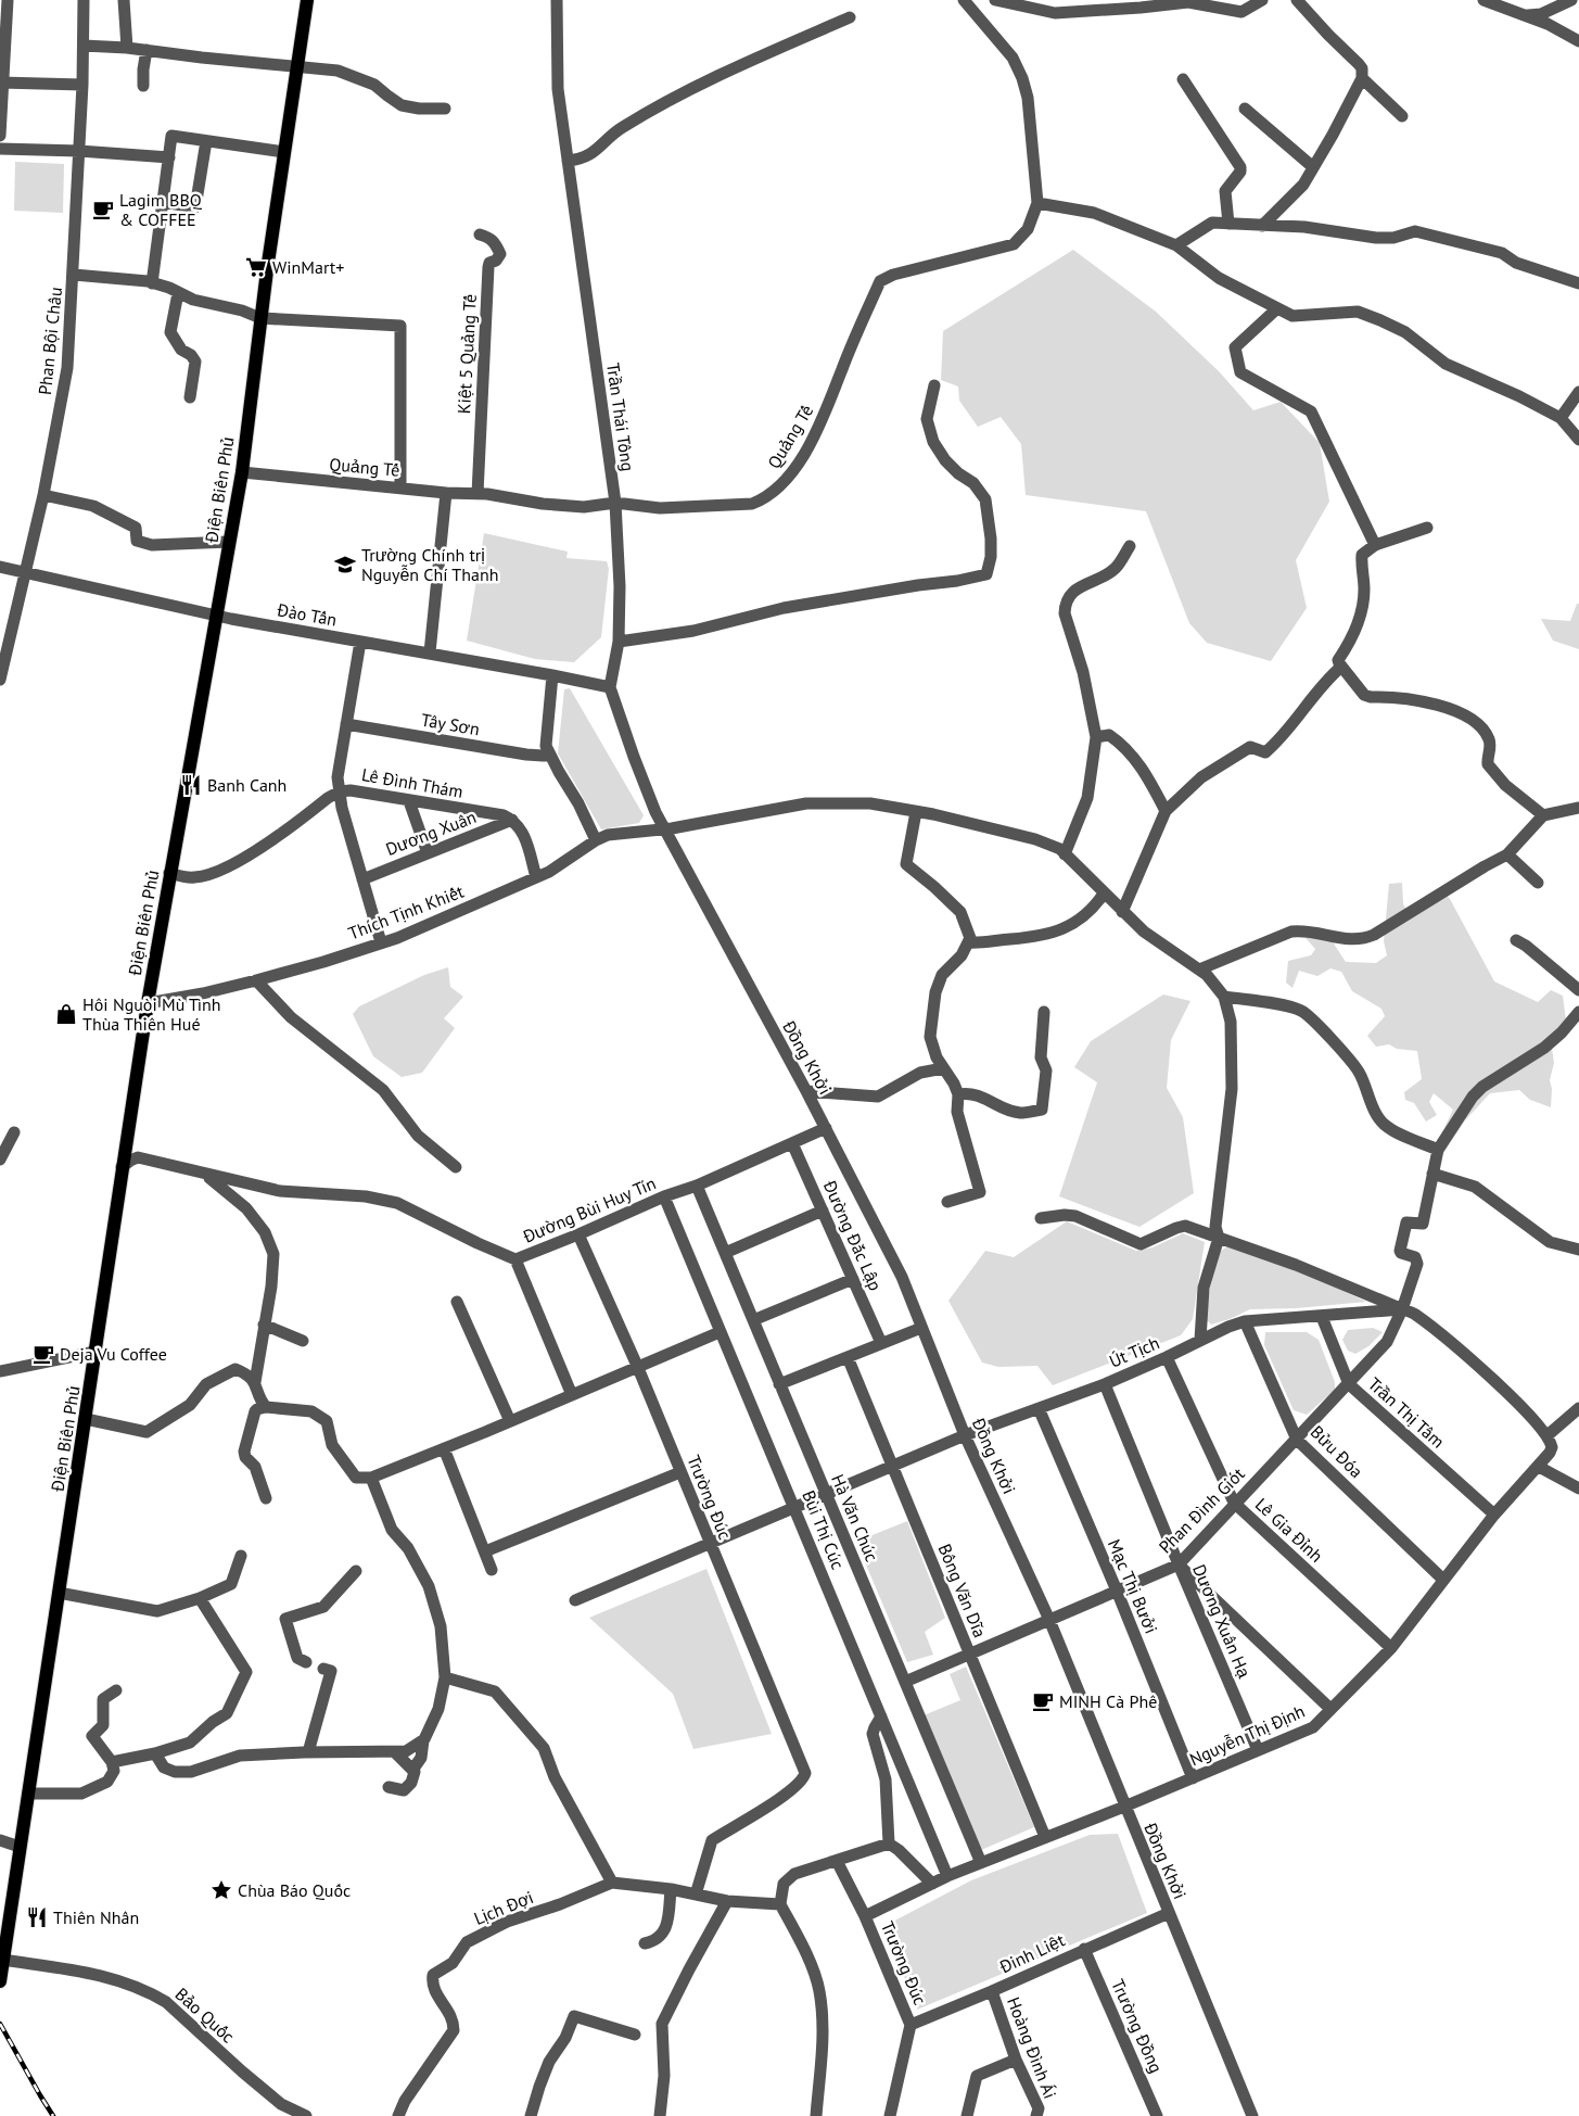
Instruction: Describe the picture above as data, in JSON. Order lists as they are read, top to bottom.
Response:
{
  "streets": {
    "main road": ["Điện Biên Phủ"],
    "street": [
      "Phan Bội Châu",
      "Kiệt 5 Quảng Tế",
      "Trần Thái Tông",
      "Quảng Tế",
      "Đào Tấn",
      "Tây Sơn",
      "Lê Đình Thám",
      "Dương Xuân",
      "Thích Tịnh Khiết",
      "Đồng Khởi",
      "Đường Bùi Huy Tín",
      "Đường Đắc Lập",
      "Út Tịch",
      "Trần Thị Tâm",
      "Bửu Đóa",
      "Trường Đúc",
      "Phan Đình Giót",
      "Hà Văn Chúc",
      "Bùi Thị Cúc",
      "Lê Gia Đỉnh",
      "Mạc Thị Bưởi",
      "Bông Văn Dĩa",
      "Dương Xuân Hạ",
      "Nguyễn Thị Định",
      "Lịch Đợi",
      "Đinh Liệt",
      "Bảo Quốc",
      "Trường Đồng",
      "Hoàng Đình Ái"
    ]
  },
  "crossings": [
    ["Phan Bội Châu", "Đào Tấn"],
    ["Kiệt 5 Quảng Tế", "Quảng Tế"],
    ["Trần Thái Tông", "Quảng Tế"],
    ["Trần Thái Tông", "Đào Tấn"],
    ["Trần Thái Tông", "Thích Tịnh Khiết"],
    ["Trần Thái Tông", "Đồng Khởi"],
    ["Quảng Tế", "Điện Biên Phủ"],
    ["Điện Biên Phủ", "Đào Tấn"],
    ["Điện Biên Phủ", "Lê Đình Thám"],
    ["Điện Biên Phủ", "Thích Tịnh Khiết"],
    ["Điện Biên Phủ", "Đường Bùi Huy Tín"],
    ["Điện Biên Phủ", "Bảo Quốc"],
    ["Lê Đình Thám", "Dương Xuân"],
    ["Thích Tịnh Khiết", "Đồng Khởi"],
    ["Đồng Khởi", "Đường Bùi Huy Tín"],
    ["Đồng Khởi", "Út Tịch"],
    ["Đồng Khởi", "Phan Đình Giót"],
    ["Đồng Khởi", "Nguyễn Thị Định"],
    ["Đồng Khởi", "Đinh Liệt"],
    ["Đường Bùi Huy Tín", "Đường Đắc Lập"],
    ["Đường Bùi Huy Tín", "Trường Đúc"],
    ["Đường Bùi Huy Tín", "Hà Văn Chúc"],
    ["Đường Bùi Huy Tín", "Bùi Thị Cúc"],
    ["Út Tịch", "Trần Thị Tâm"],
    ["Út Tịch", "Bửu Đóa"],
    ["Út Tịch", "Trường Đúc"],
    ["Út Tịch", "Phan Đình Giót"],
    ["Út Tịch", "Hà Văn Chúc"],
    ["Út Tịch", "Bùi Thị Cúc"],
    ["Út Tịch", "Lê Gia Đỉnh"],
    ["Út Tịch", "Mạc Thị Bưởi"],
    ["Út Tịch", "Bông Văn Dĩa"],
    ["Út Tịch", "Dương Xuân Hạ"],
    ["Trần Thị Tâm", "Phan Đình Giót"],
    ["Trần Thị Tâm", "Nguyễn Thị Định"],
    ["Bửu Đóa", "Phan Đình Giót"],
    ["Bửu Đóa", "Nguyễn Thị Định"],
    ["Trường Đúc", "Nguyễn Thị Định"],
    ["Trường Đúc", "Lịch Đợi"],
    ["Trường Đúc", "Đinh Liệt"],
    ["Phan Đình Giót", "Hà Văn Chúc"],
    ["Phan Đình Giót", "Lê Gia Đỉnh"],
    ["Phan Đình Giót", "Mạc Thị Bưởi"],
    ["Phan Đình Giót", "Bông Văn Dĩa"],
    ["Phan Đình Giót", "Dương Xuân Hạ"],
    ["Hà Văn Chúc", "Nguyễn Thị Định"],
    ["Bùi Thị Cúc", "Nguyễn Thị Định"],
    ["Lê Gia Đỉnh", "Nguyễn Thị Định"],
    ["Mạc Thị Bưởi", "Nguyễn Thị Định"],
    ["Bông Văn Dĩa", "Nguyễn Thị Định"],
    ["Dương Xuân Hạ", "Nguyễn Thị Định"],
    ["Đinh Liệt", "Trường Đồng"],
    ["Đinh Liệt", "Hoàng Đình Ái"]
  ],
  "places": {
    "cafe": ["Lagim BBQ & COFFEE", "Deja Vu Coffee", "MINH Cà Phê"],
    "supermarket": ["WinMart+"],
    "school or university": ["Trường Chính trị Nguyễn Chí Thanh"],
    "restaurant": ["Banh Canh", "Thiên Nhân"],
    "shop": ["Hôi Nguòi Mù Tình Thùa Thiên Hué"],
    "place": ["Chùa Báo Quốc"]
  }
}
